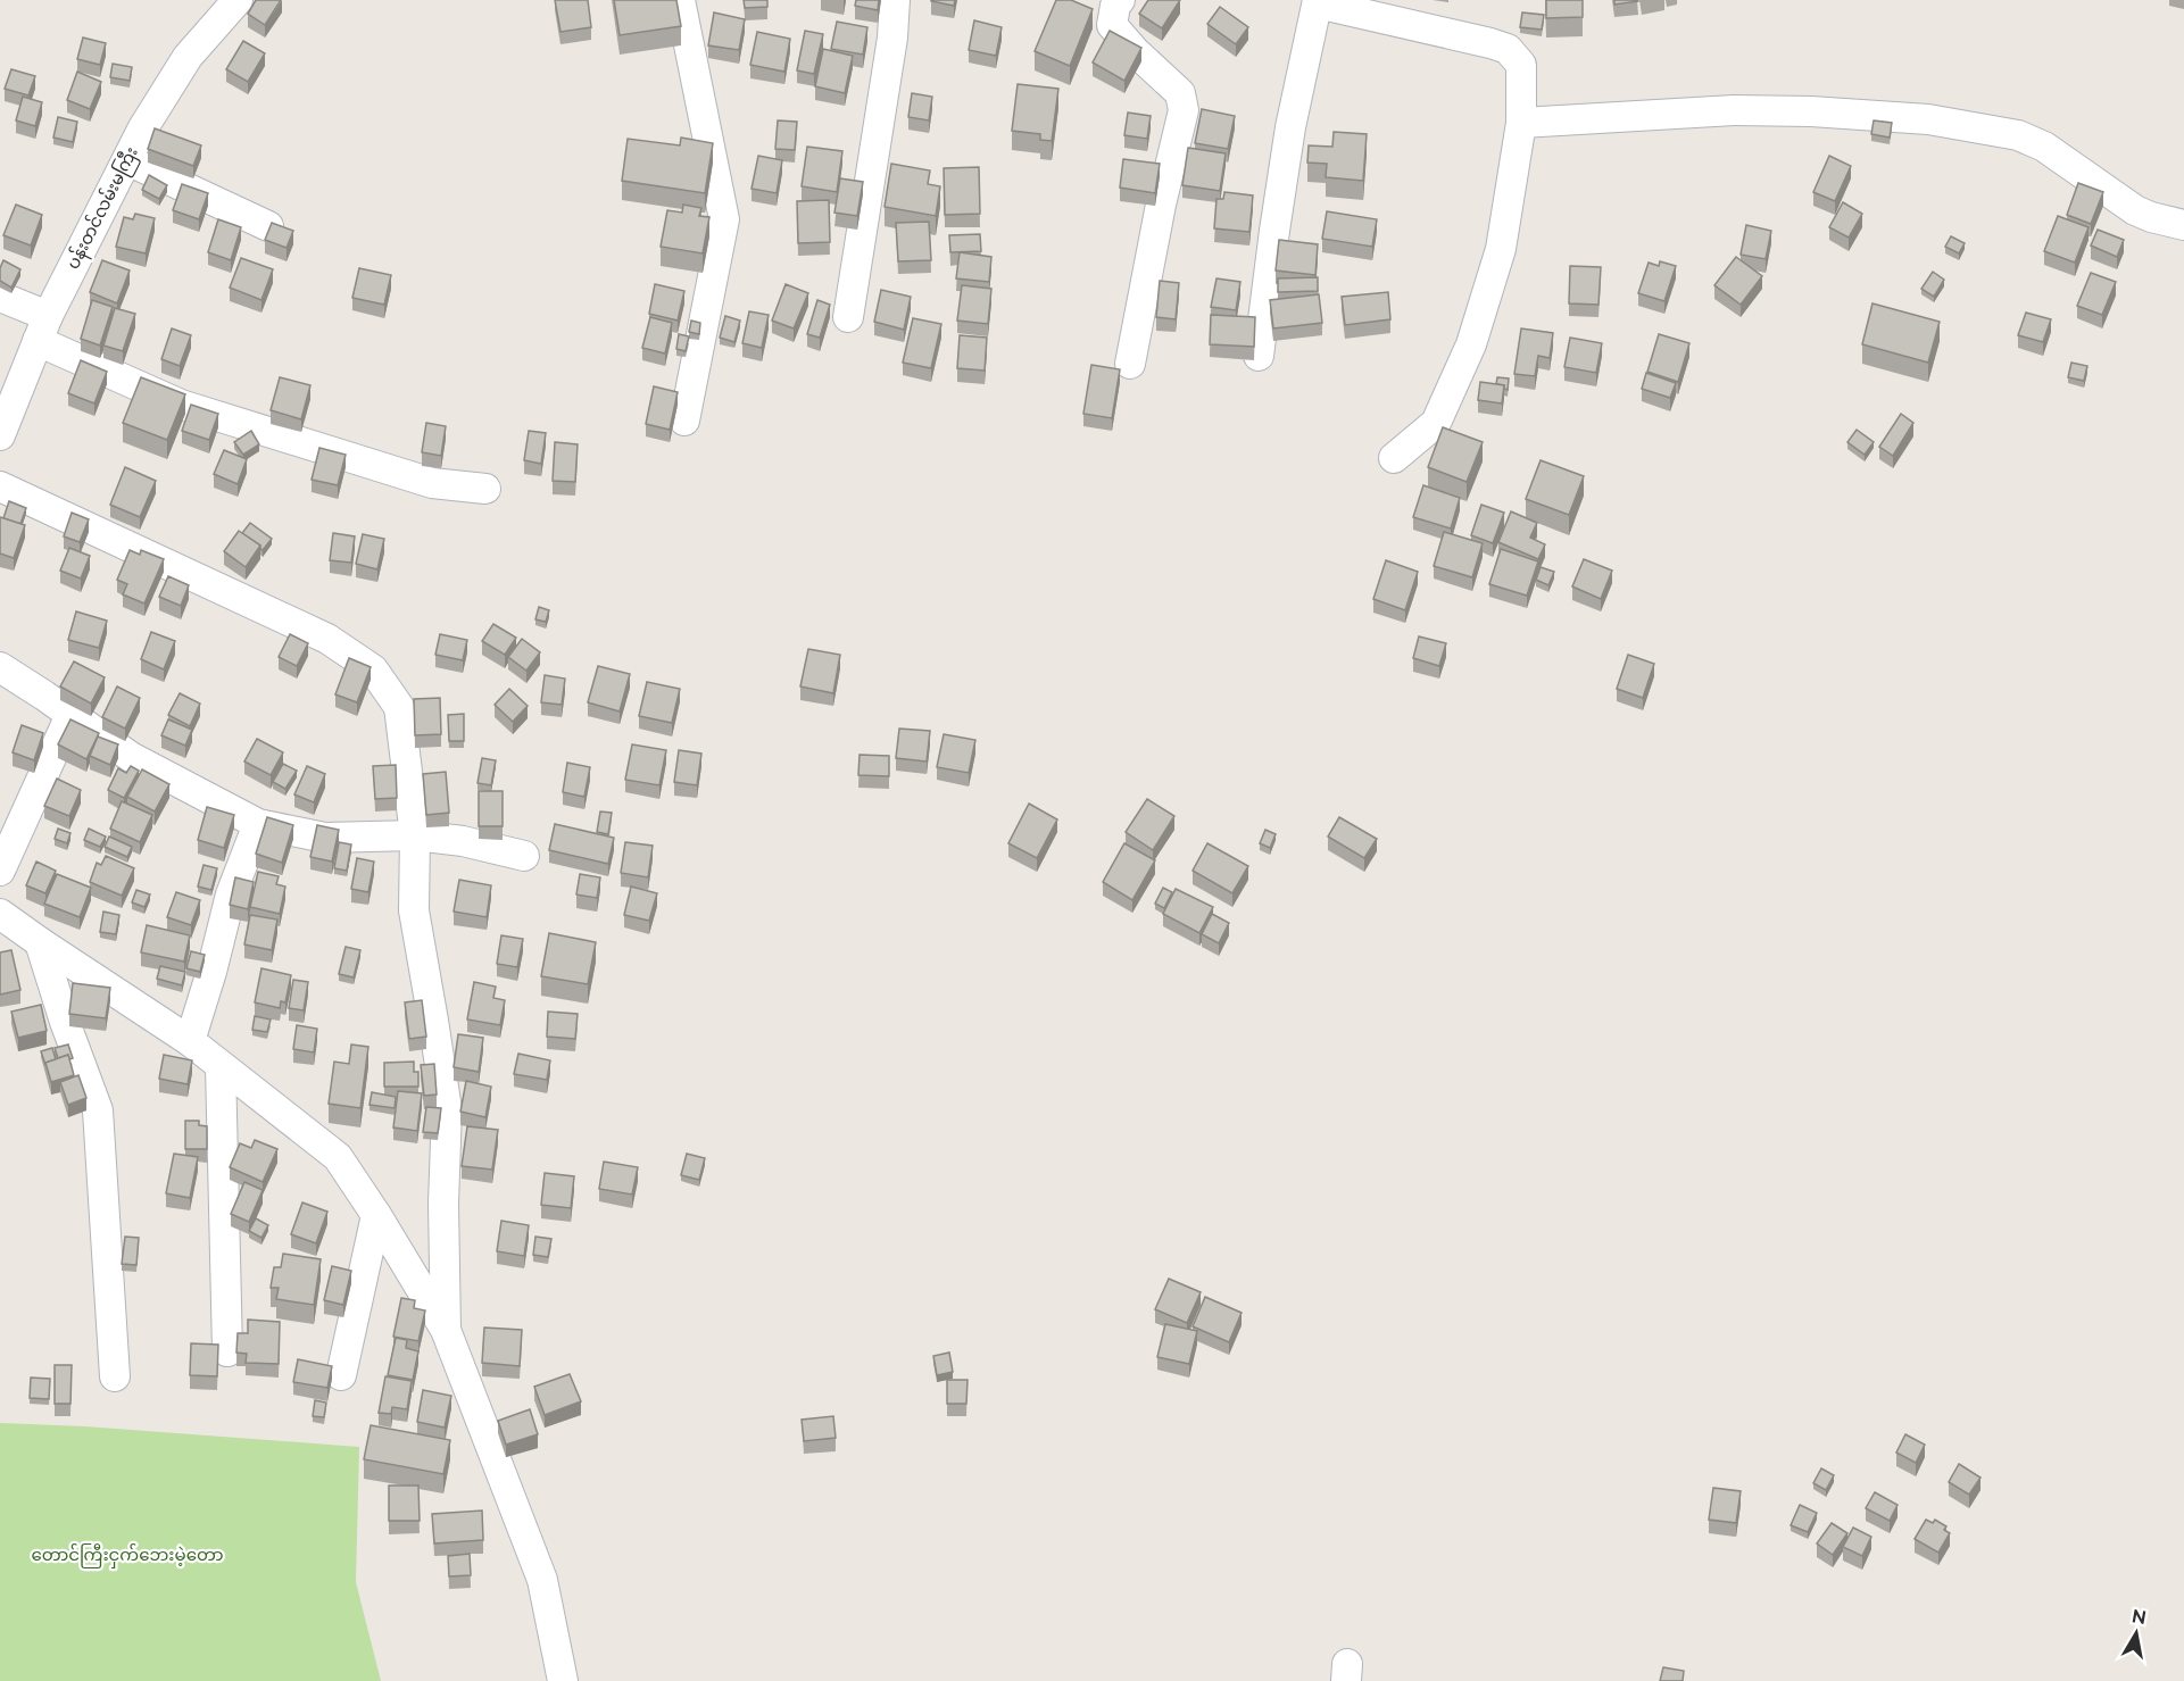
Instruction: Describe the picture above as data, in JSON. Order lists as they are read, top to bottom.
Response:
{
  "streets": {
    "street": ["ပန်းတင်လမ်းမကြီး"]
  },
  "parks": ["တောင်ကြီးငှက်ဘေးမဲ့တော"],
  "north": "top"
}
